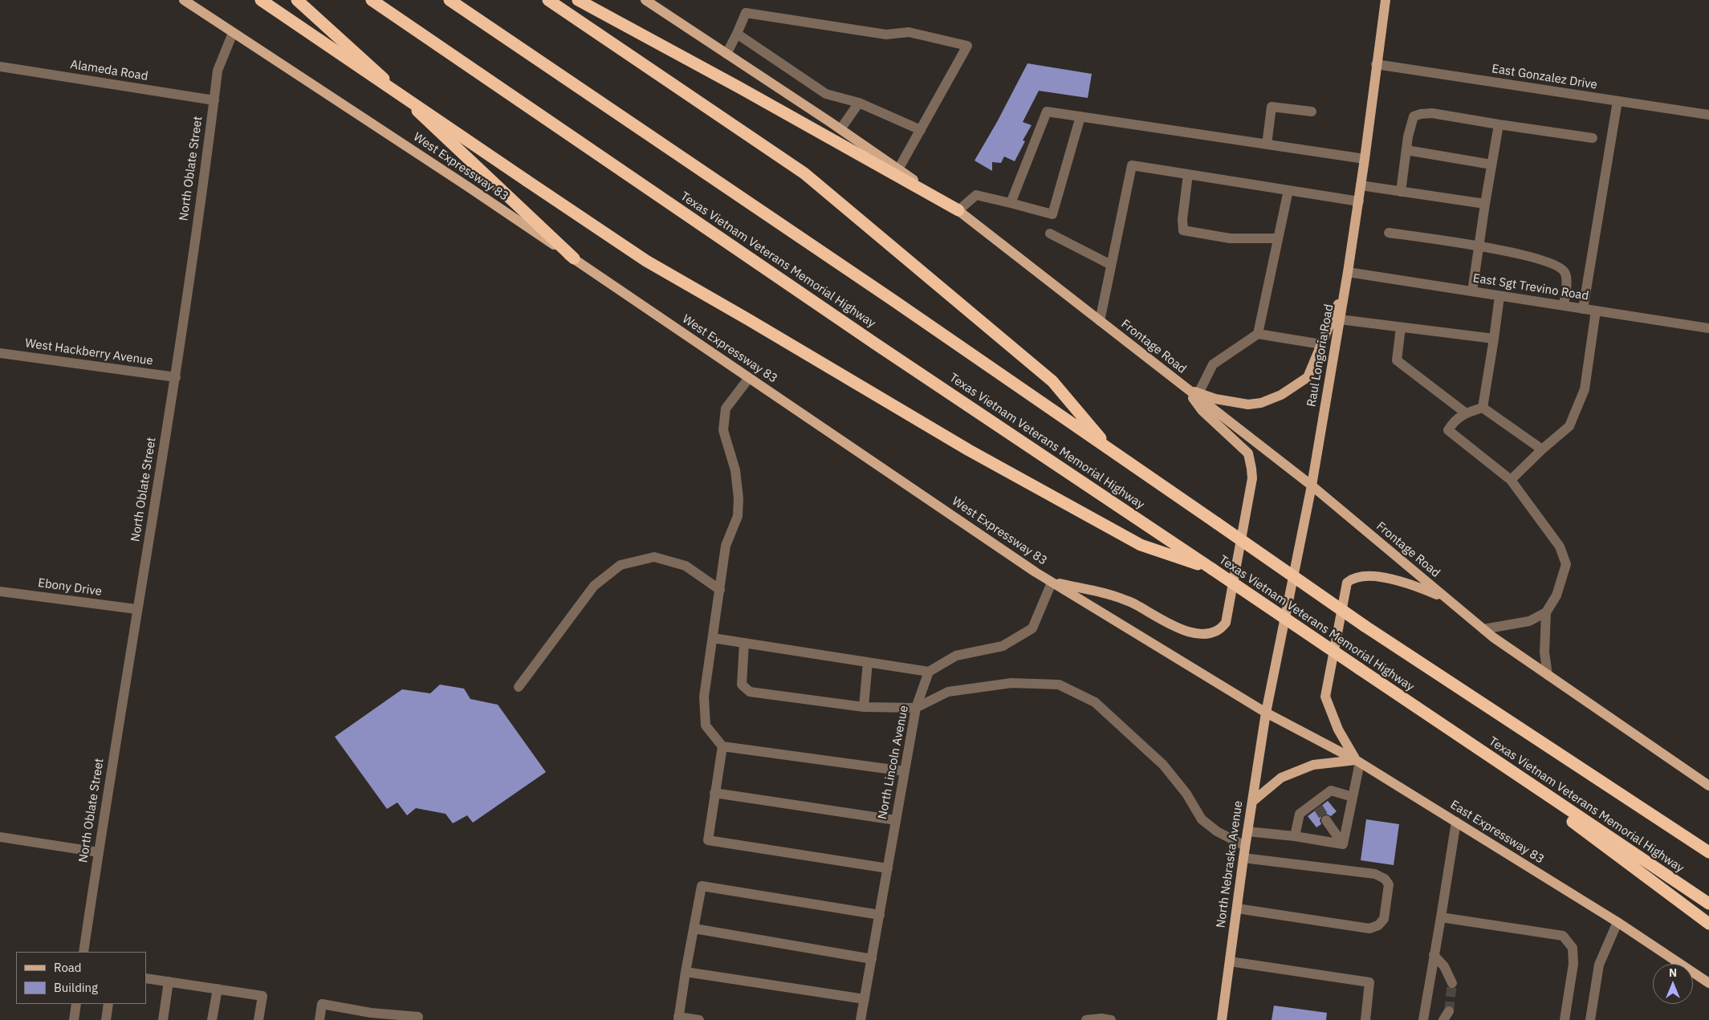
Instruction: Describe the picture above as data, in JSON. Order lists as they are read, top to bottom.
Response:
{
  "streets": {
    "highway": ["Texas Vietnam Veterans Memorial Highway"],
    "main road": [
      "West Expressway 83",
      "Frontage Road",
      "Raul Longoria Road",
      "East Expressway 83",
      "North Nebraska Avenue"
    ],
    "street": [
      "Alameda Road",
      "East Gonzalez Drive",
      "North Oblate Street",
      "East Sgt Trevino Road",
      "West Hackberry Avenue",
      "Ebony Drive",
      "North Lincoln Avenue"
    ]
  },
  "crossings": [
    ["Alameda Road", "North Oblate Street"],
    ["East Gonzalez Drive", "Raul Longoria Road"],
    ["West Expressway 83", "North Oblate Street"],
    ["West Expressway 83", "Raul Longoria Road"],
    ["West Expressway 83", "East Expressway 83"],
    ["West Expressway 83", "North Nebraska Avenue"],
    ["North Oblate Street", "West Hackberry Avenue"],
    ["North Oblate Street", "Ebony Drive"],
    ["East Sgt Trevino Road", "Raul Longoria Road"],
    ["Frontage Road", "Raul Longoria Road"],
    ["Raul Longoria Road", "East Expressway 83"],
    ["Raul Longoria Road", "North Nebraska Avenue"],
    ["East Expressway 83", "North Nebraska Avenue"]
  ],
  "legend": ["Road", "Building"],
  "north": "top"
}
